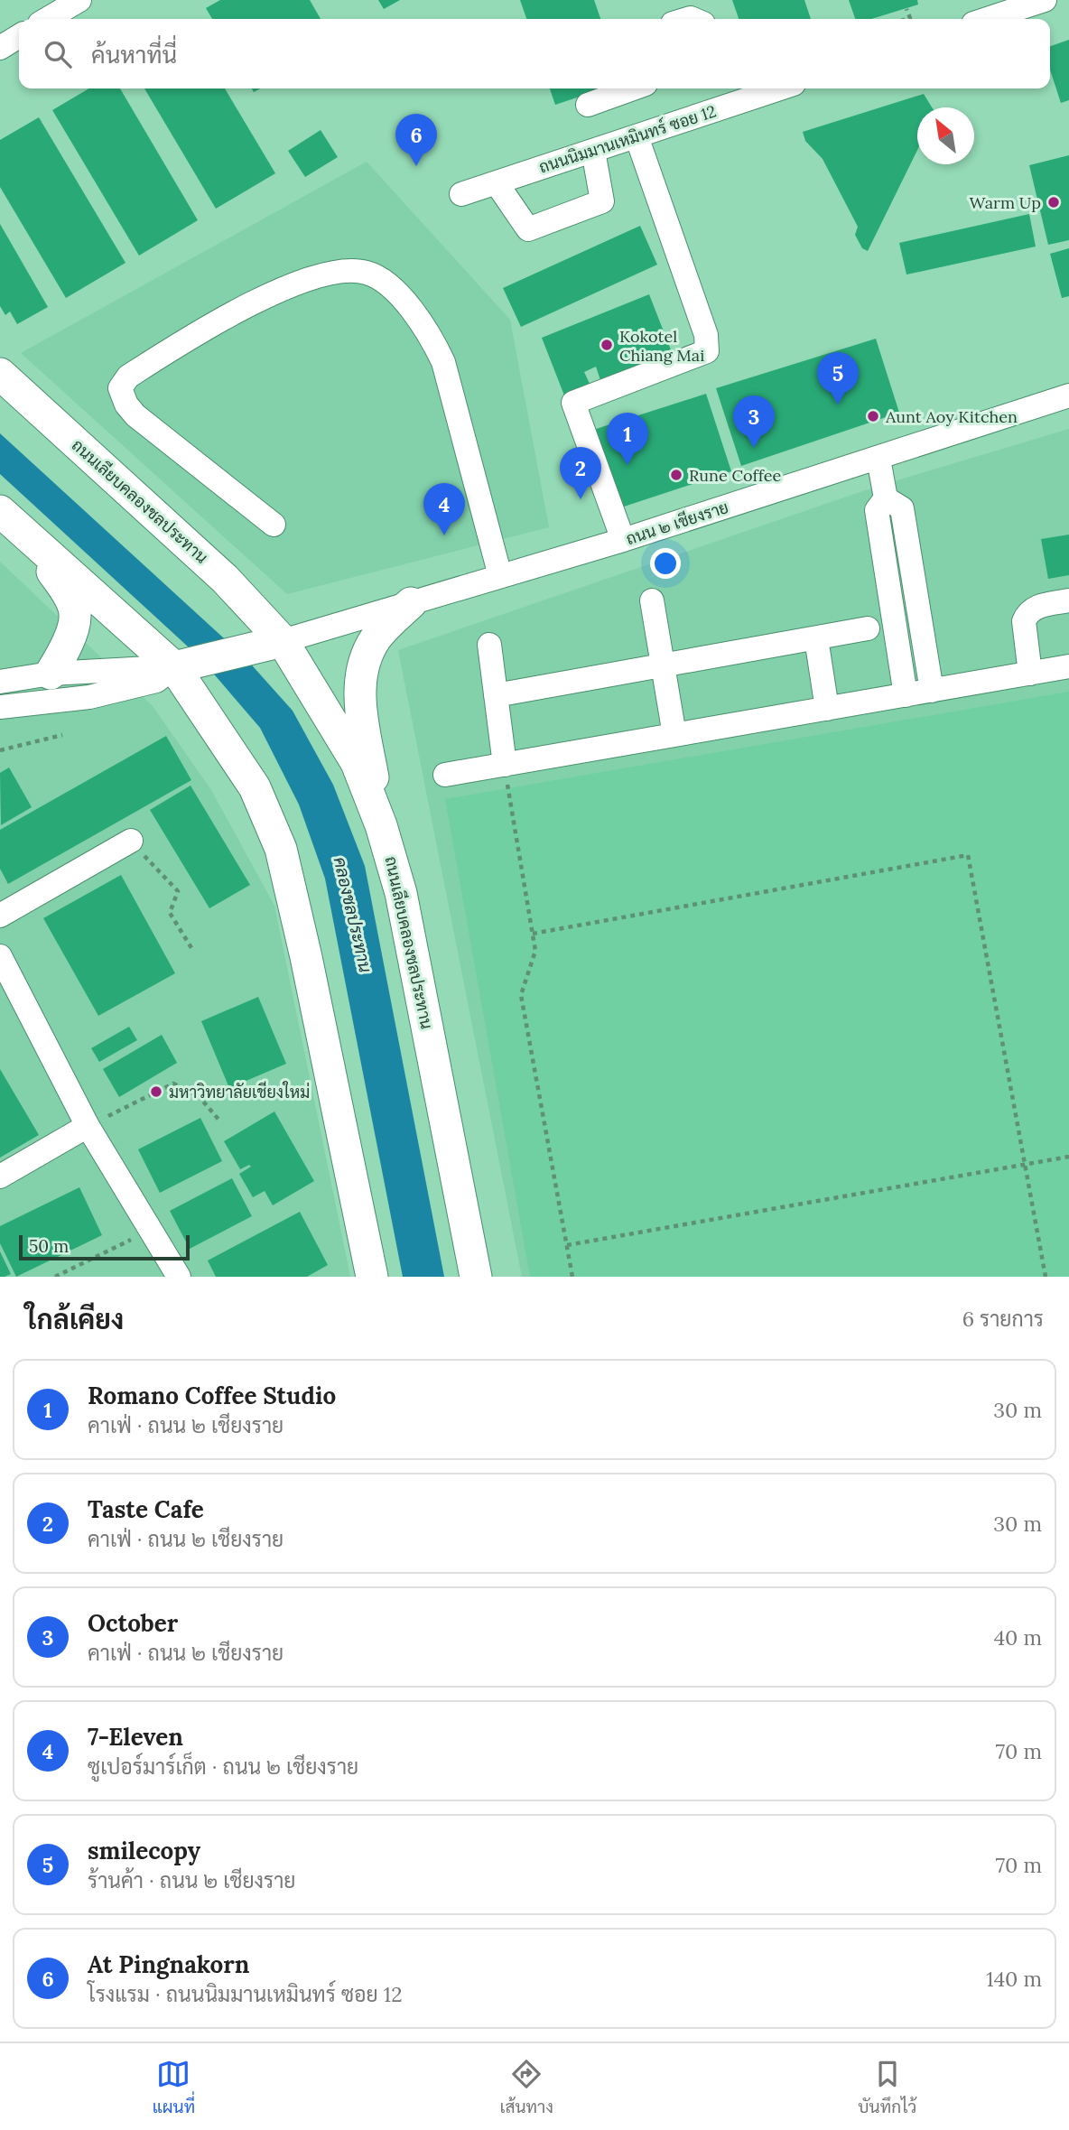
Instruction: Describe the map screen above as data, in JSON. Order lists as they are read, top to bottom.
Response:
{
  "streets": {
    "main road": ["ถนนเลียบคลองชลประทาน"],
    "street": ["ถนนนิมมานเหมินทร์ ซอย 12", "ถนน ๒ เชียงราย"]
  },
  "crossings": [
    ["ถนนเลียบคลองชลประทาน", "ถนน ๒ เชียงราย"]
  ],
  "water": ["คลองชลประทาน"],
  "places": [
    "Warm Up",
    "Kokotel Chiang Mai",
    "Aunt Aoy Kitchen",
    "Rune Coffee",
    "มหาวิทยาลัยเชียงใหม่"
  ],
  "scale_bar": "50 m",
  "north": "top left",
  "page": {
    "search": "ค้นหาที่นี่",
    "pins": [
      "6",
      "5",
      "3",
      "1",
      "2",
      "4"
    ],
    "scale": "50 m",
    "heading": ["ใกล้เคียง", "6 รายการ"],
    "list": [
      {
        "mark": "1",
        "name": "Romano Coffee Studio",
        "note": "คาเฟ่ · ถนน ๒ เชียงราย",
        "value": "30 m"
      },
      {
        "mark": "2",
        "name": "Taste Cafe",
        "note": "คาเฟ่ · ถนน ๒ เชียงราย",
        "value": "30 m"
      },
      {
        "mark": "3",
        "name": "October",
        "note": "คาเฟ่ · ถนน ๒ เชียงราย",
        "value": "40 m"
      },
      {
        "mark": "4",
        "name": "7-Eleven",
        "note": "ซูเปอร์มาร์เก็ต · ถนน ๒ เชียงราย",
        "value": "70 m"
      },
      {
        "mark": "5",
        "name": "smilecopy",
        "note": "ร้านค้า · ถนน ๒ เชียงราย",
        "value": "70 m"
      },
      {
        "mark": "6",
        "name": "At Pingnakorn",
        "note": "โรงแรม · ถนนนิมมานเหมินทร์ ซอย 12",
        "value": "140 m"
      }
    ],
    "nav": ["แผนที่", "เส้นทาง", "บันทึกไว้"]
  }
}
